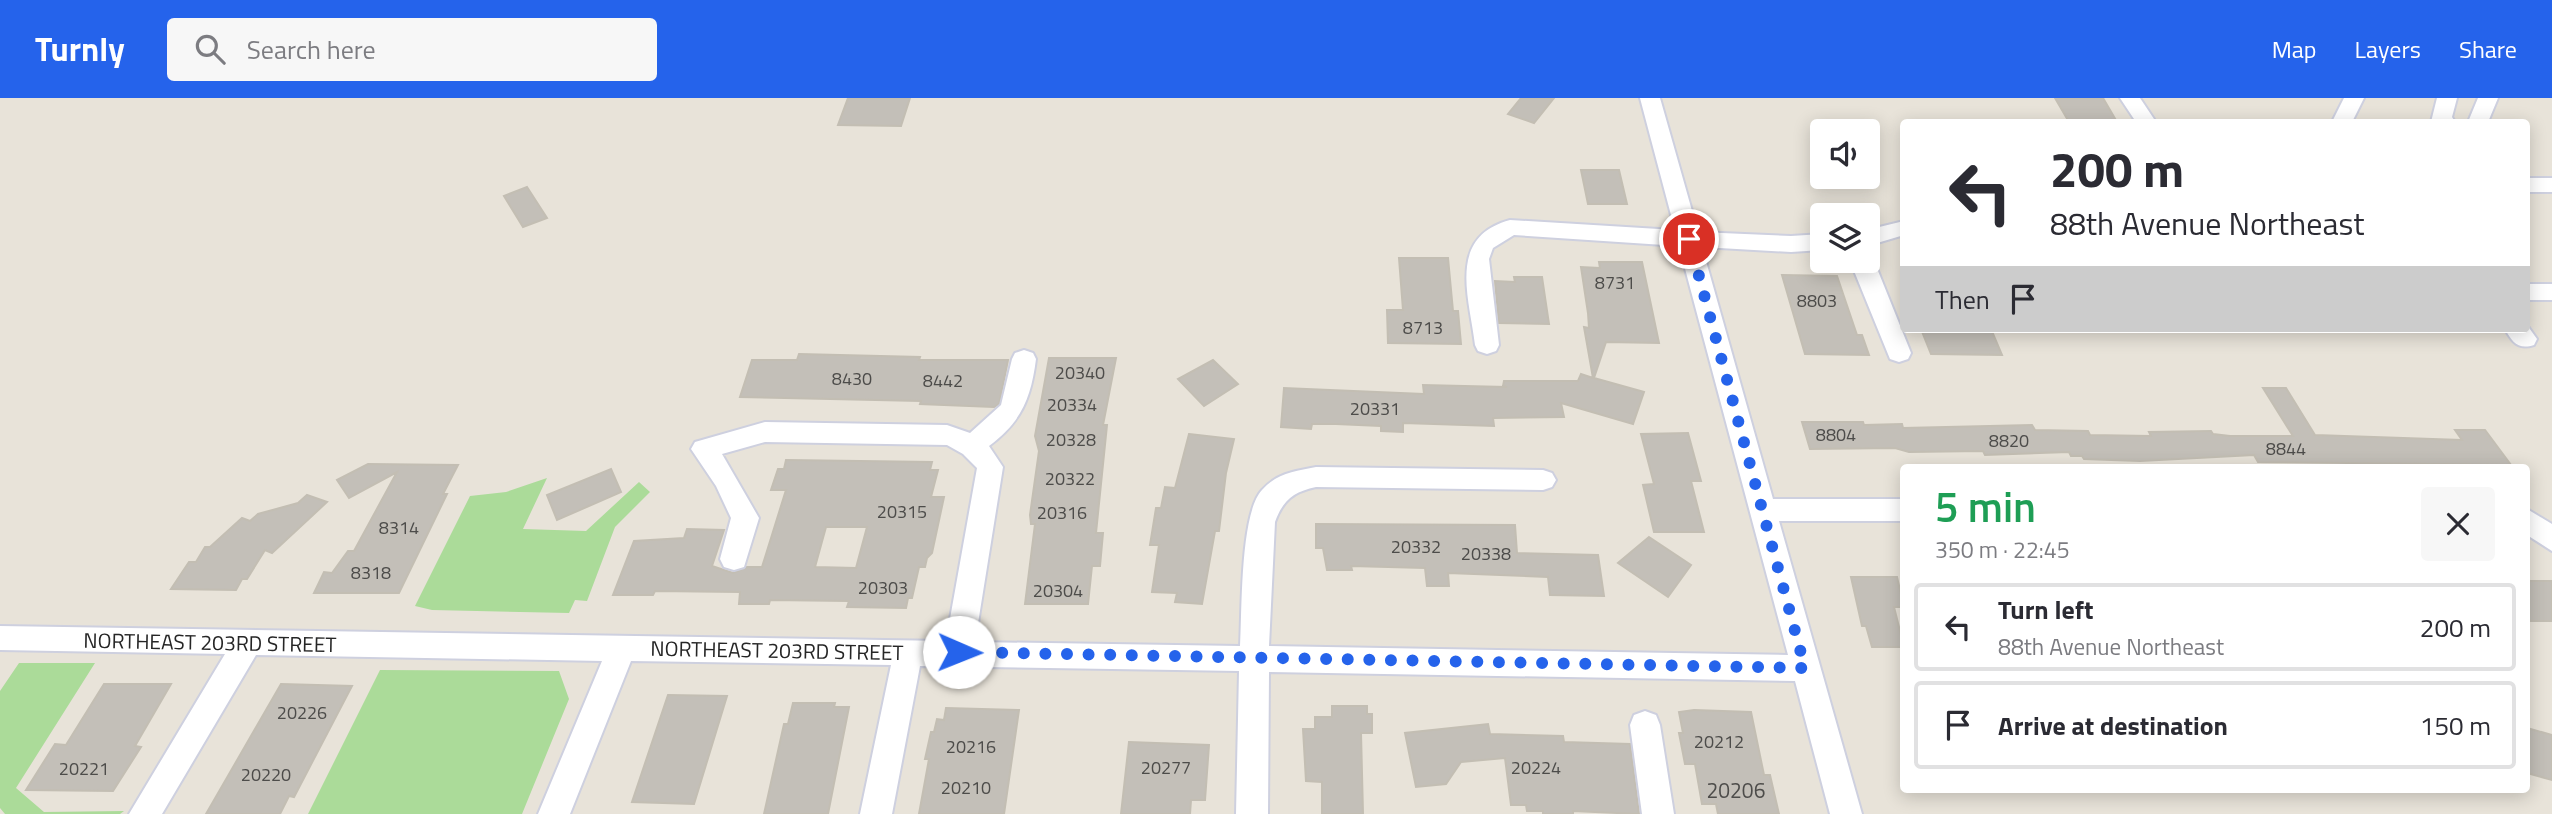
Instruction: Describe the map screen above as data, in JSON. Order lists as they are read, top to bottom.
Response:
{
  "streets": {
    "street": ["NORTHEAST 203RD STREET"]
  },
  "house_numbers": [
    "8731",
    "8803",
    "8713",
    "20340",
    "8430",
    "8442",
    "20334",
    "20331",
    "8804",
    "20328",
    "8820",
    "8844",
    "20322",
    "20315",
    "20316",
    "8314",
    "20332",
    "20338",
    "8318",
    "20303",
    "20304",
    "20226",
    "20212",
    "20216",
    "20277",
    "20224",
    "20221",
    "20220",
    "20210",
    "20206"
  ],
  "page": {
    "header": "Turnly",
    "search": "Search here",
    "nav": ["Map", "Layers", "Share"],
    "turn": ["200 m", "88th Avenue Northeast"],
    "then": "Then",
    "heading": ["5 min", "350 m · 22:45"],
    "list": [
      {
        "name": "Turn left",
        "note": "88th Avenue Northeast",
        "value": "200 m"
      },
      {
        "name": "Arrive at destination",
        "value": "150 m"
      }
    ]
  }
}
